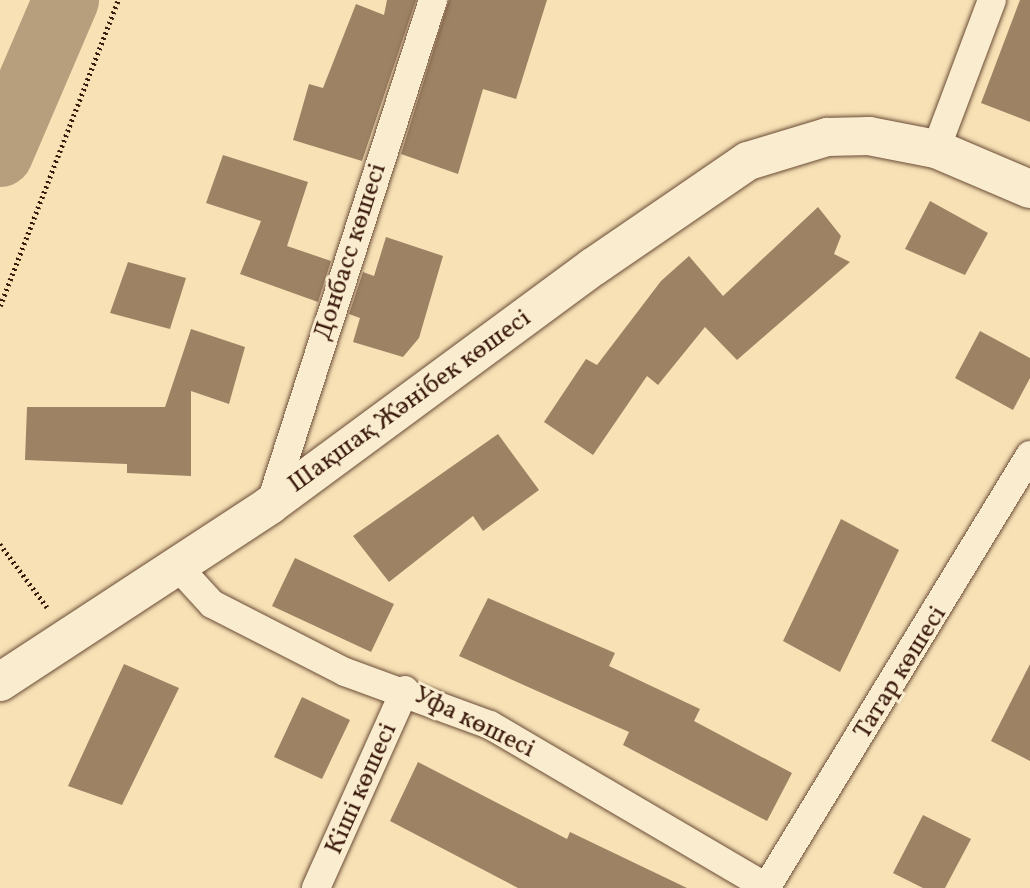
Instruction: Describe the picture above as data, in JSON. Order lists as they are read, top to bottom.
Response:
{
  "streets": {
    "main road": ["Шақшақ Жәнібек көшесі"],
    "street": [
      "Донбасс көшесі",
      "Татар көшесі",
      "Уфа көшесі",
      "Кіші көшесі"
    ]
  },
  "crossings": [
    ["Донбасс көшесі", "Шақшақ Жәнібек көшесі"],
    ["Шақшақ Жәнібек көшесі", "Уфа көшесі"],
    ["Татар көшесі", "Уфа көшесі"],
    ["Уфа көшесі", "Кіші көшесі"]
  ]
}
